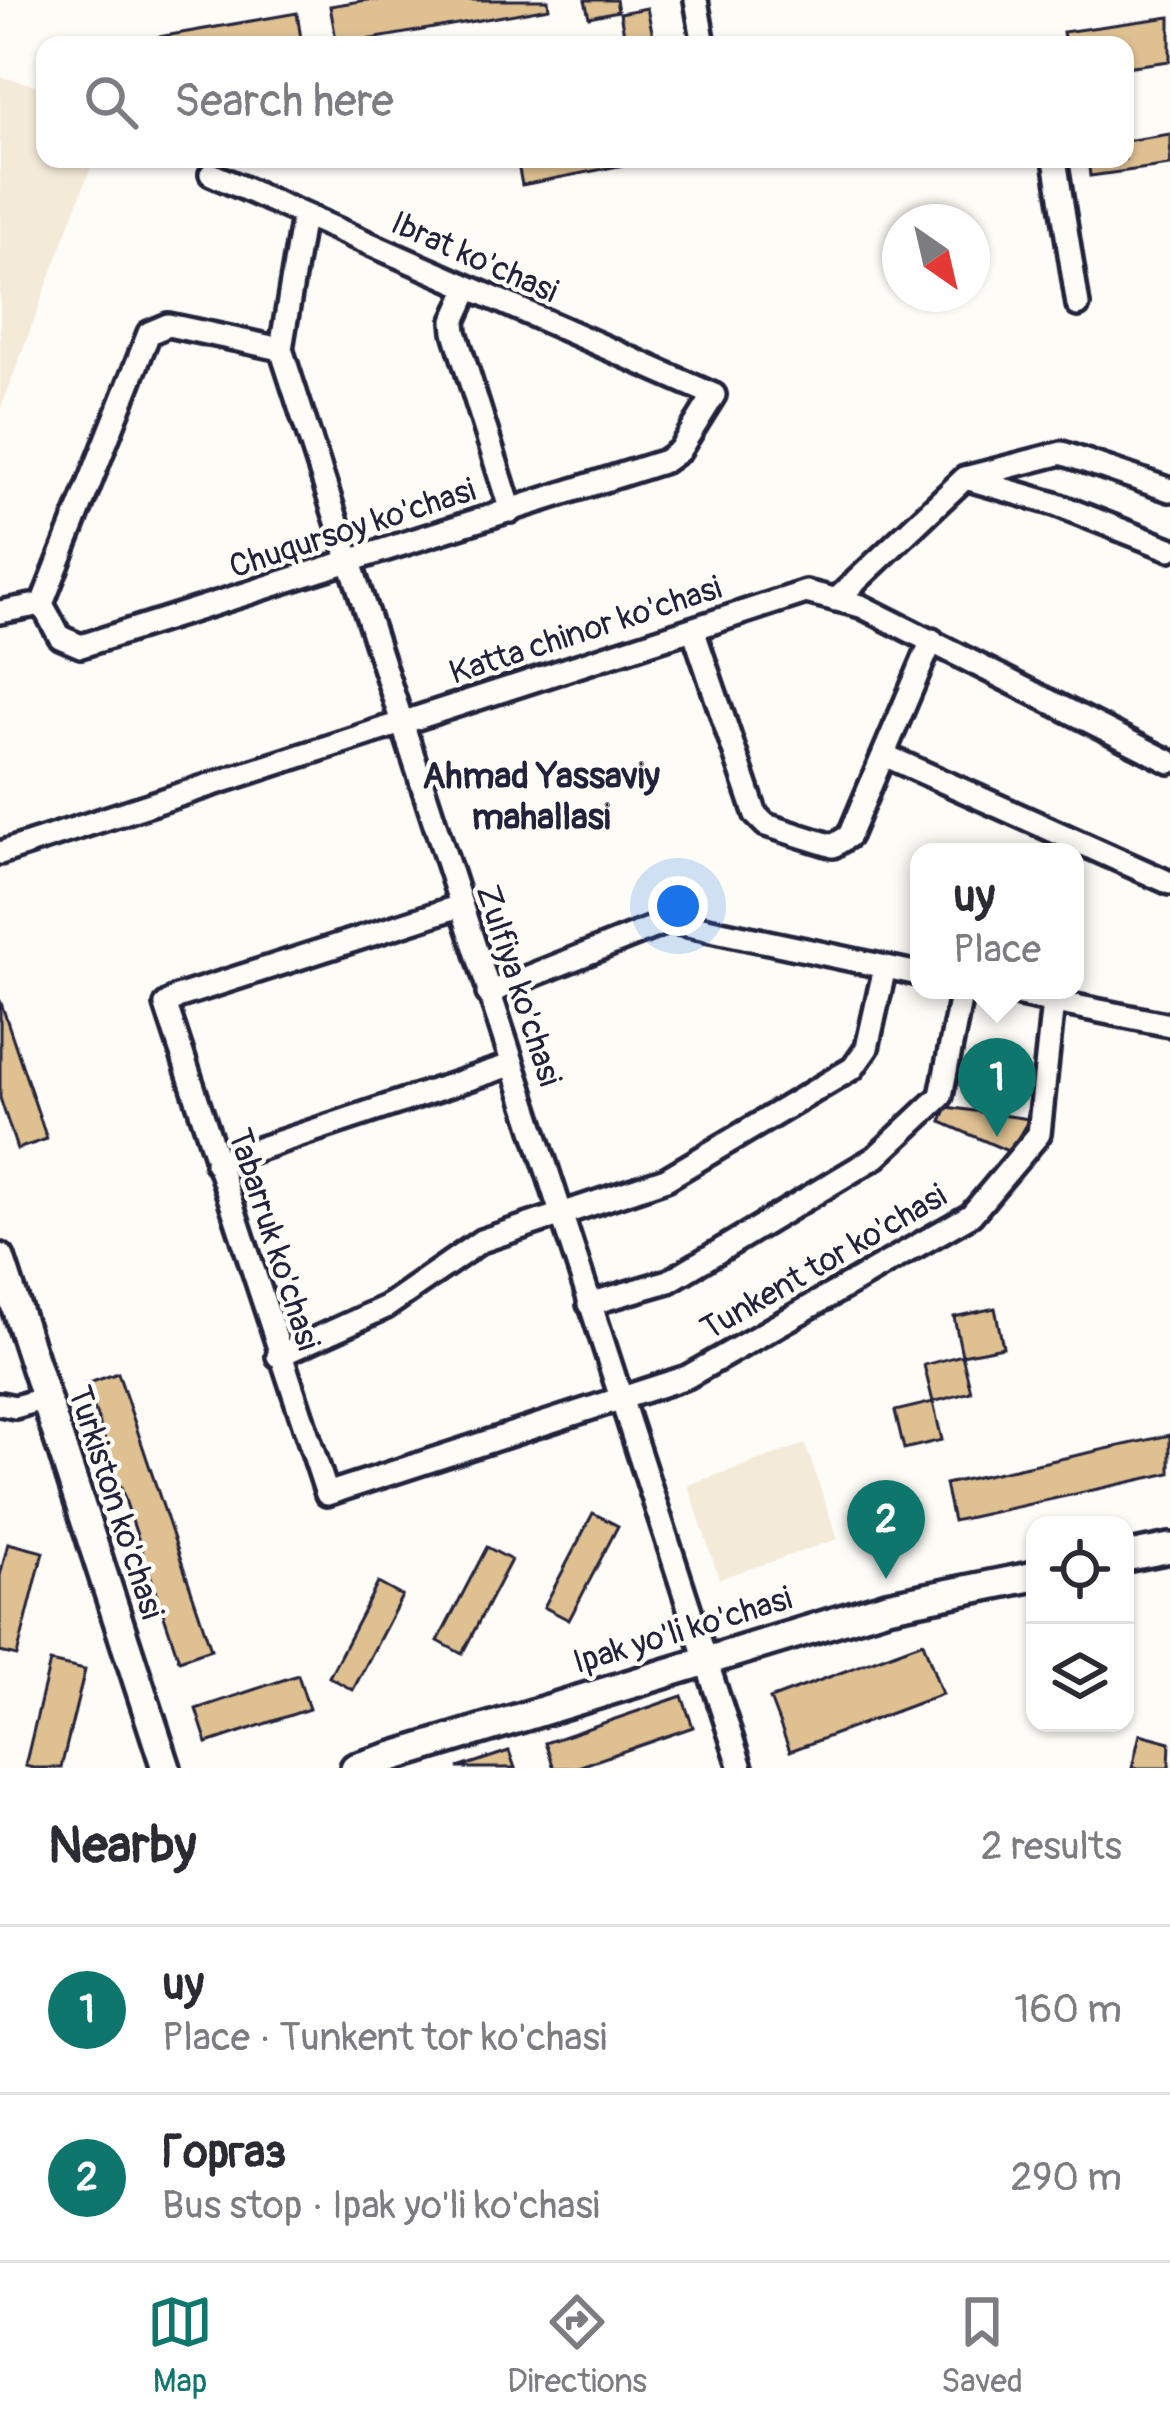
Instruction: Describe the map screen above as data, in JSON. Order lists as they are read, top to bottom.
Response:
{
  "streets": {
    "main road": ["Turkiston ko'chasi", "Ipak yo'li ko'chasi"],
    "street": [
      "Ibrat ko'chasi",
      "Chuqursoy ko'chasi",
      "Katta chinor ko'chasi",
      "Zulfiya ko'chasi",
      "Tabarruk ko'chasi",
      "Tunkent tor ko'chasi"
    ]
  },
  "crossings": [
    ["Ibrat ko'chasi", "Chuqursoy ko'chasi"],
    ["Ibrat ko'chasi", "Zulfiya ko'chasi"],
    ["Chuqursoy ko'chasi", "Zulfiya ko'chasi"],
    ["Katta chinor ko'chasi", "Zulfiya ko'chasi"],
    ["Zulfiya ko'chasi", "Tabarruk ko'chasi"],
    ["Zulfiya ko'chasi", "Tunkent tor ko'chasi"],
    ["Zulfiya ko'chasi", "Ipak yo'li ko'chasi"],
    ["Tabarruk ko'chasi", "Tunkent tor ko'chasi"]
  ],
  "districts": ["Ahmad Yassaviy mahallasi"],
  "north": "bottom right",
  "page": {
    "search": "Search here",
    "popup": ["uy", "Place"],
    "pins": ["1", "2"],
    "heading": ["Nearby", "2 results"],
    "list": [
      {
        "mark": "1",
        "name": "uy",
        "note": "Place · Tunkent tor ko'chasi",
        "value": "160 m"
      },
      {
        "mark": "2",
        "name": "Горгаз",
        "note": "Bus stop · Ipak yo'li ko'chasi",
        "value": "290 m"
      }
    ],
    "nav": ["Map", "Directions", "Saved"]
  }
}
